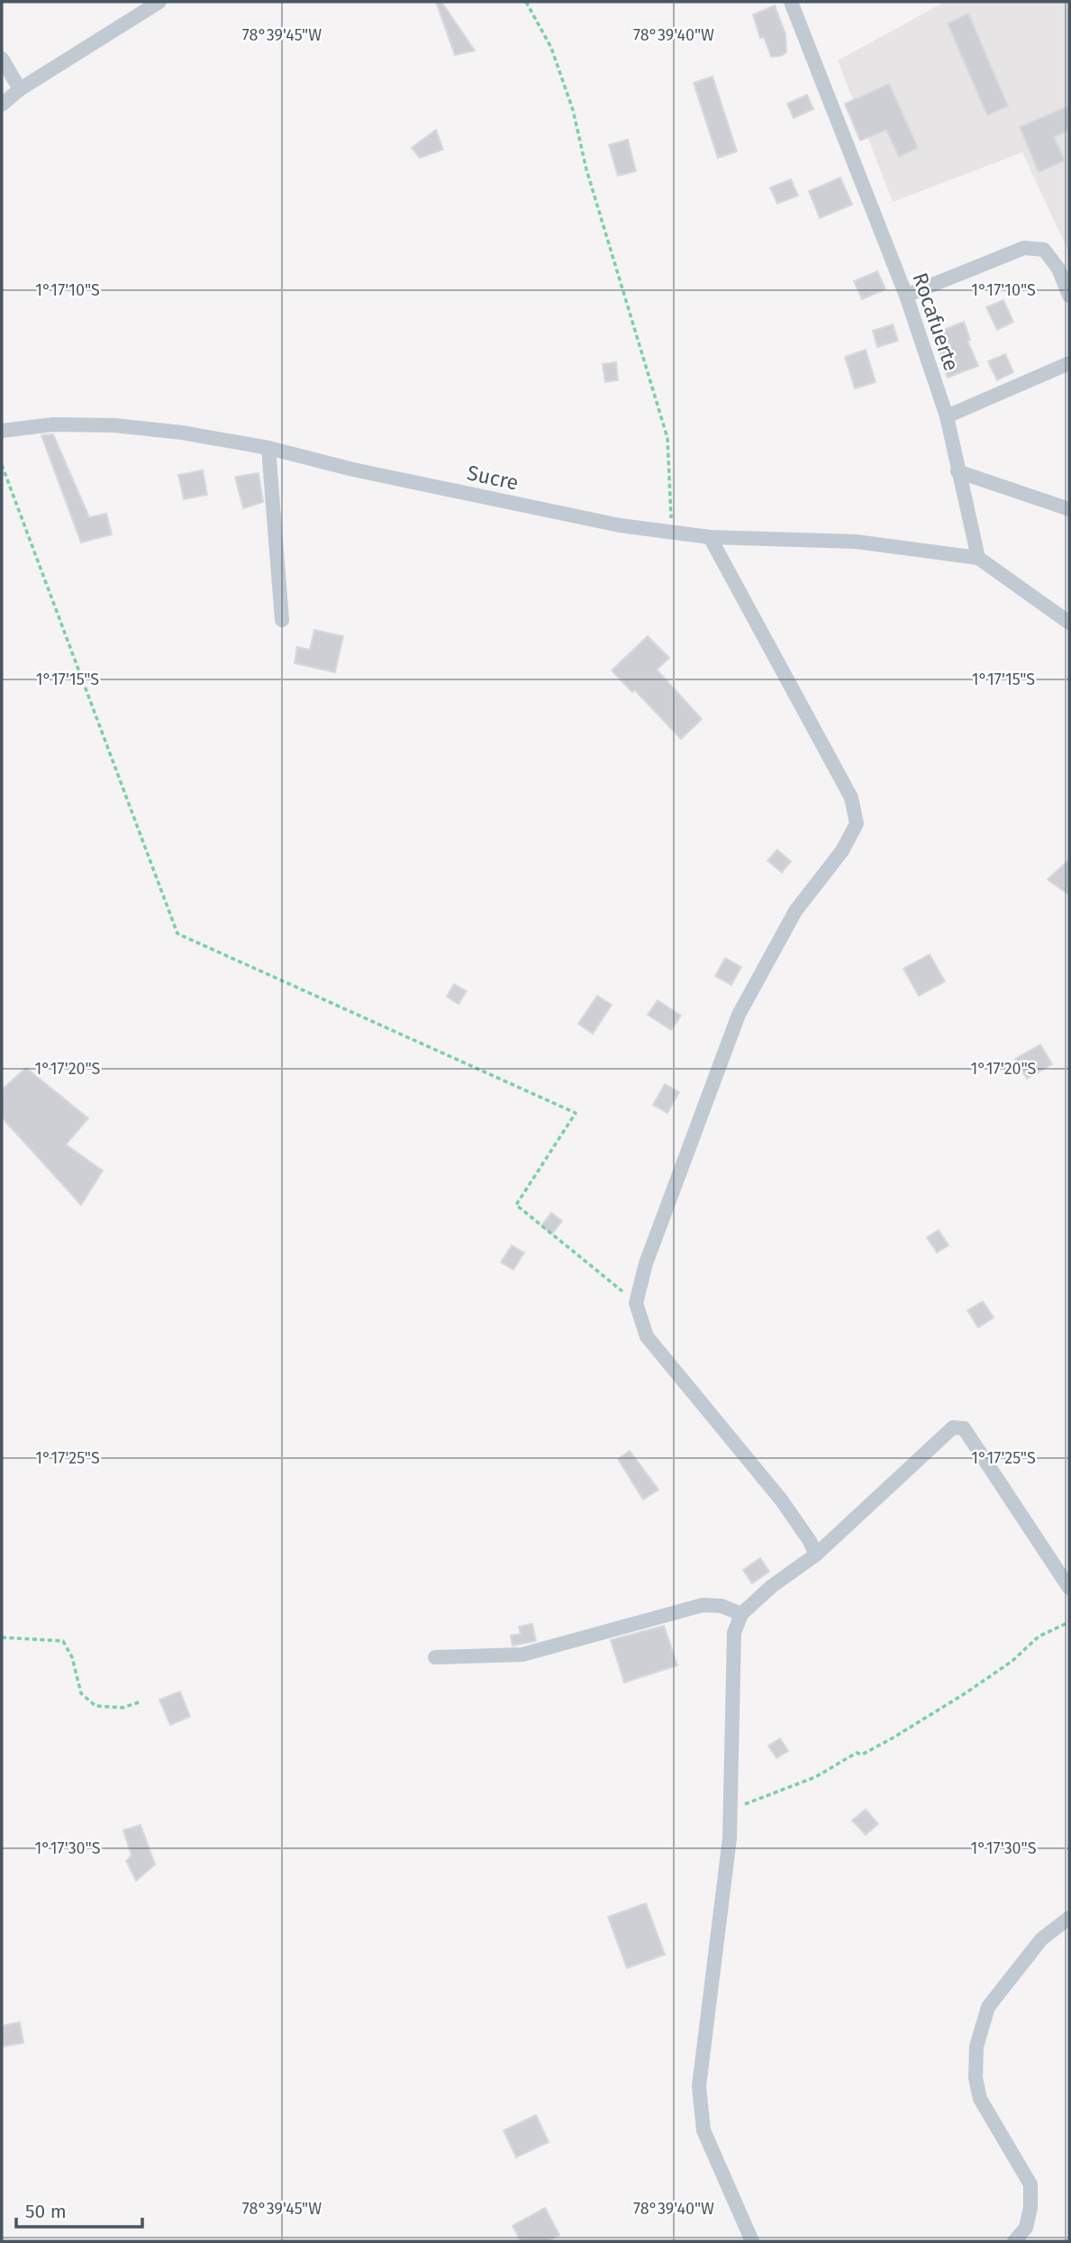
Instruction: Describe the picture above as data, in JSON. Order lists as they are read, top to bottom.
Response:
{
  "streets": {
    "street": ["Rocafuerte", "Sucre"]
  },
  "crossings": [
    ["Rocafuerte", "Sucre"]
  ],
  "scale_bar": "50 m",
  "coordinates": [
    "78°39'45\"W",
    "78°39'40\"W",
    "1°17'10\"S",
    "1°17'15\"S",
    "1°17'20\"S",
    "1°17'25\"S",
    "1°17'30\"S"
  ]
}
